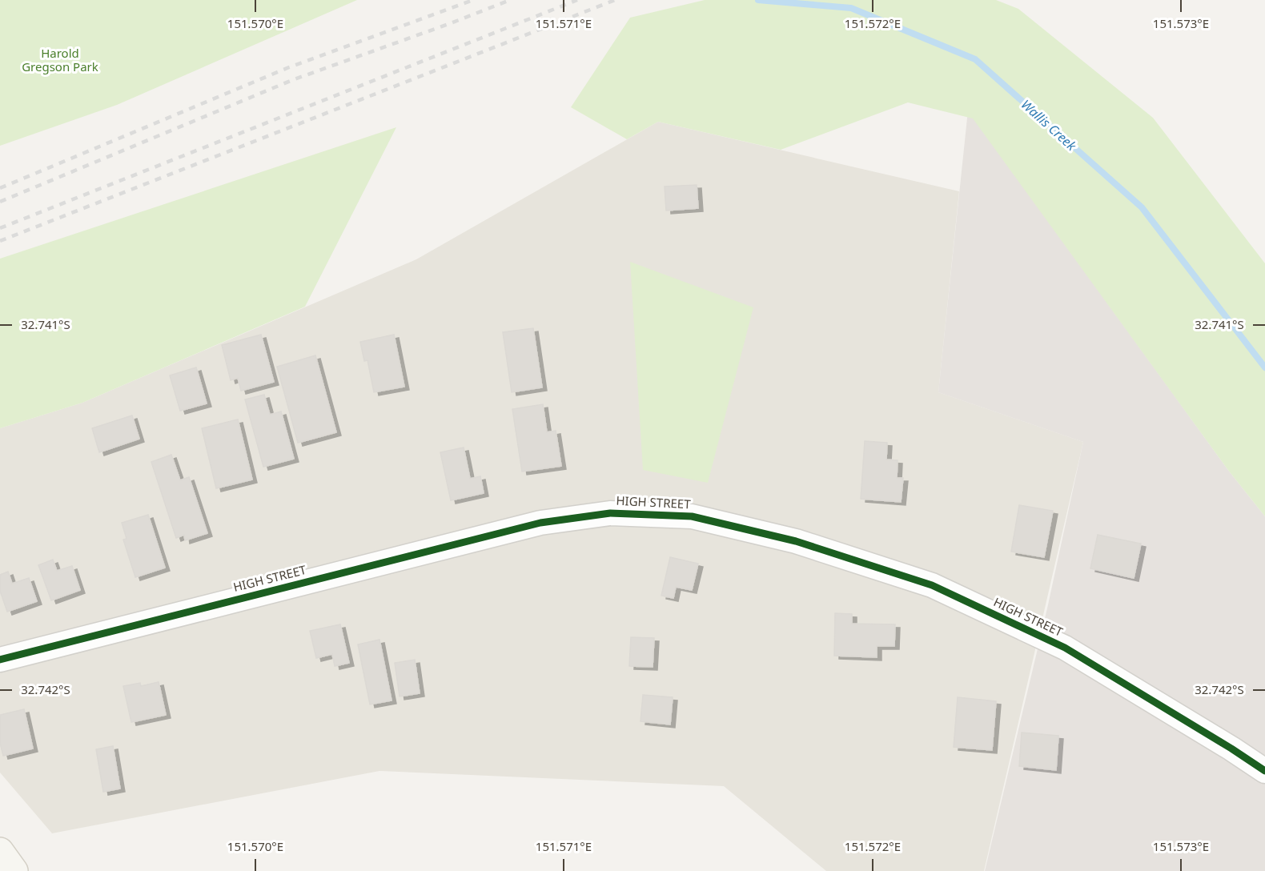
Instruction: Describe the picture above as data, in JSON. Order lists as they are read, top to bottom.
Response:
{
  "streets": {
    "street": ["HIGH STREET"]
  },
  "water": ["Wallis Creek"],
  "parks": ["Harold Gregson Park"],
  "coordinates": [
    "151.570°E",
    "151.571°E",
    "151.572°E",
    "151.573°E",
    "32.741°S",
    "32.742°S"
  ]
}
